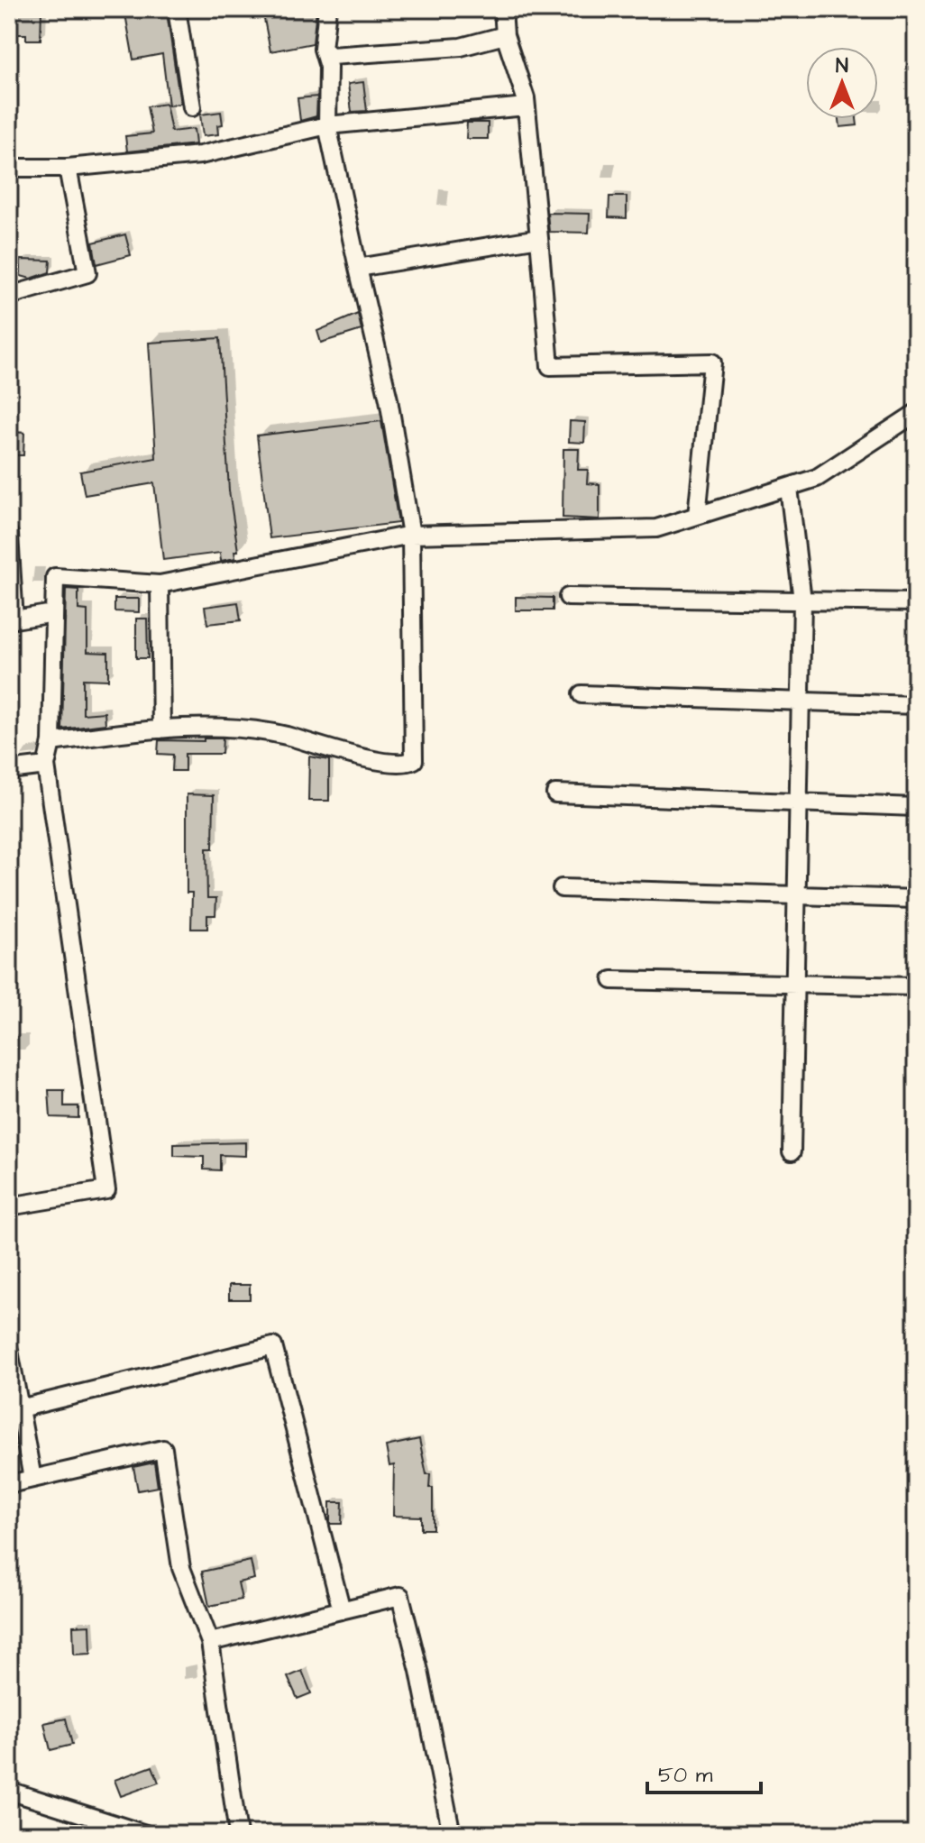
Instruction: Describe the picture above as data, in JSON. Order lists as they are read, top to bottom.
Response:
{
  "scale_bar": "50 m",
  "north": "top"
}
